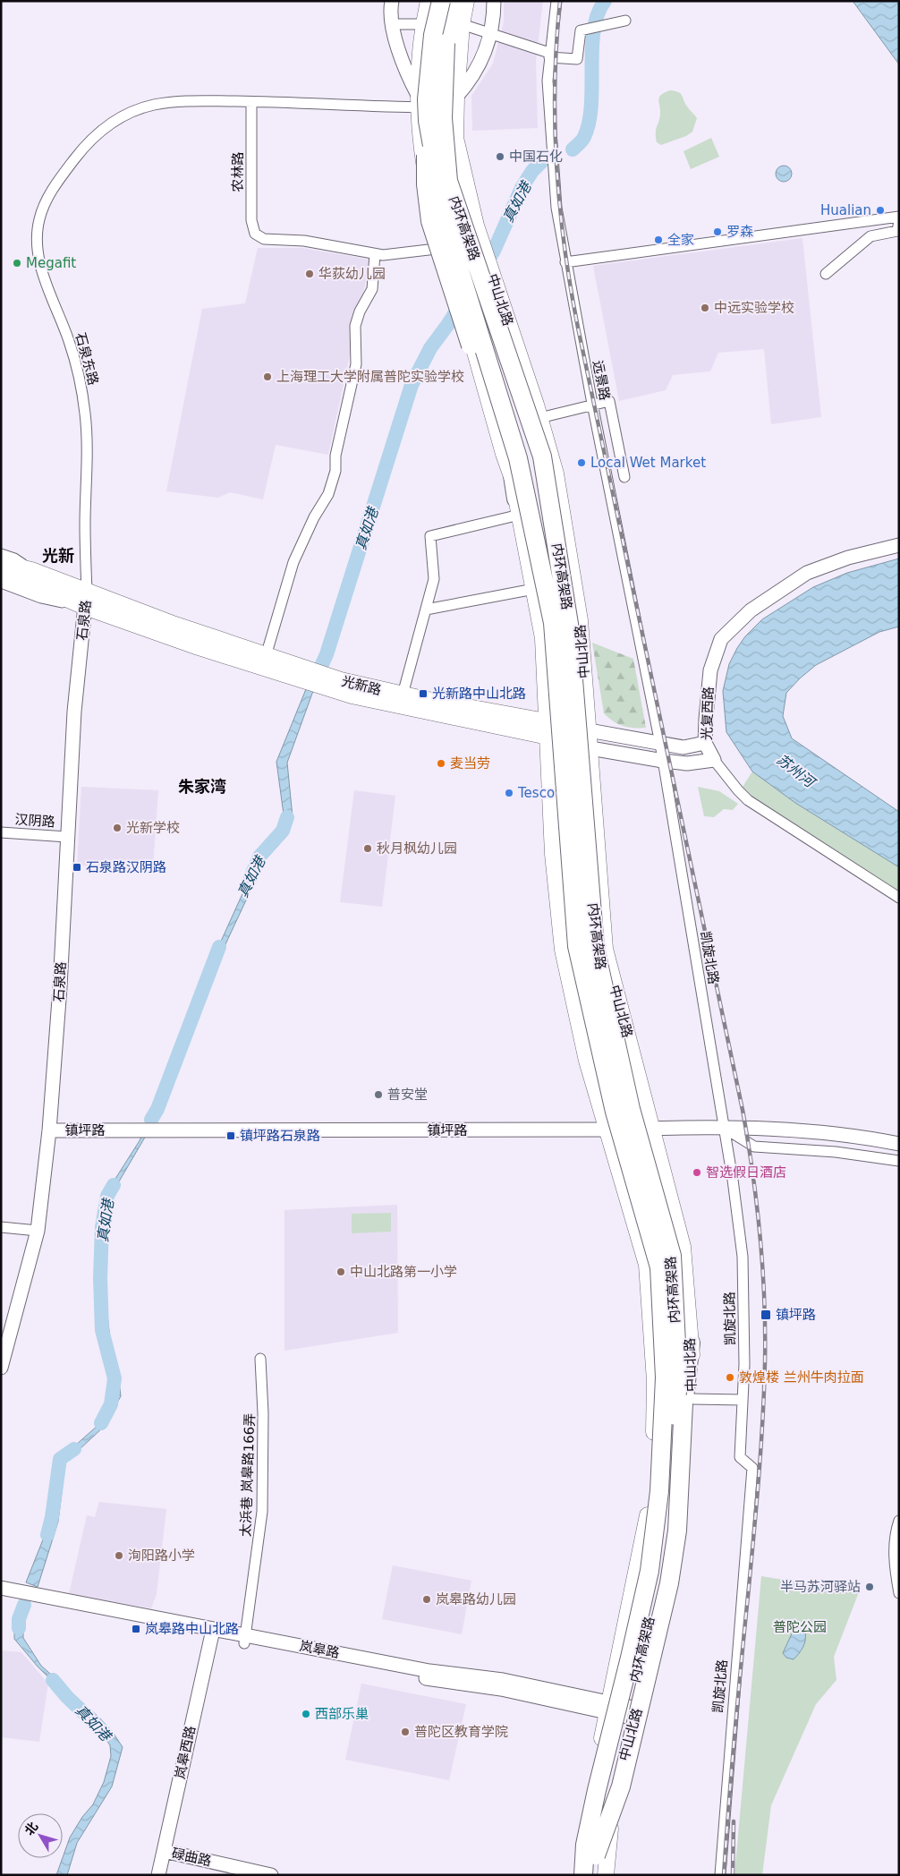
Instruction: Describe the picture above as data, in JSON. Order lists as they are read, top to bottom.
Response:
{
  "streets": {
    "highway": ["内环高架路"],
    "main road": [
      "中山北路",
      "石泉路",
      "光新路",
      "光复西路",
      "镇坪路",
      "岚皋路",
      "岚皋西路",
      "碌曲路"
    ],
    "street": [
      "农林路",
      "石泉东路",
      "远景路",
      "汉阴路",
      "凯旋北路",
      "太浜巷 岚皋路166弄"
    ]
  },
  "crossings": [
    ["农林路", "中山北路"],
    ["农林路", "石泉东路"],
    ["内环高架路", "中山北路"],
    ["中山北路", "光新路"],
    ["中山北路", "镇坪路"],
    ["中山北路", "岚皋路"],
    ["石泉东路", "石泉路"],
    ["石泉东路", "光新路"],
    ["远景路", "光新路"],
    ["远景路", "凯旋北路"],
    ["石泉路", "光新路"],
    ["石泉路", "汉阴路"],
    ["石泉路", "镇坪路"],
    ["光新路", "光复西路"],
    ["光新路", "凯旋北路"],
    ["凯旋北路", "镇坪路"],
    ["太浜巷 岚皋路166弄", "岚皋路"],
    ["岚皋路", "岚皋西路"],
    ["岚皋西路", "碌曲路"]
  ],
  "districts": ["光新", "朱家湾"],
  "water": ["真如港", "苏州河"],
  "parks": ["普陀公园"],
  "places": {
    "other": [
      "中国石化",
      "Hualian",
      "罗森",
      "全家",
      "Megafit",
      "华荻幼儿园",
      "中远实验学校",
      "上海理工大学附属普陀实验学校",
      "Local Wet Market",
      "麦当劳",
      "Tesco",
      "光新学校",
      "秋月枫幼儿园",
      "普安堂",
      "智选假日酒店",
      "中山北路第一小学",
      "敦煌楼 兰州牛肉拉面",
      "洵阳路小学",
      "半马苏河驿站",
      "岚皋路幼儿园",
      "西部乐巢",
      "普陀区教育学院"
    ],
    "transit": [
      "光新路中山北路",
      "石泉路汉阴路",
      "镇坪路石泉路",
      "镇坪路",
      "岚皋路中山北路"
    ]
  },
  "north": "top left"
}
